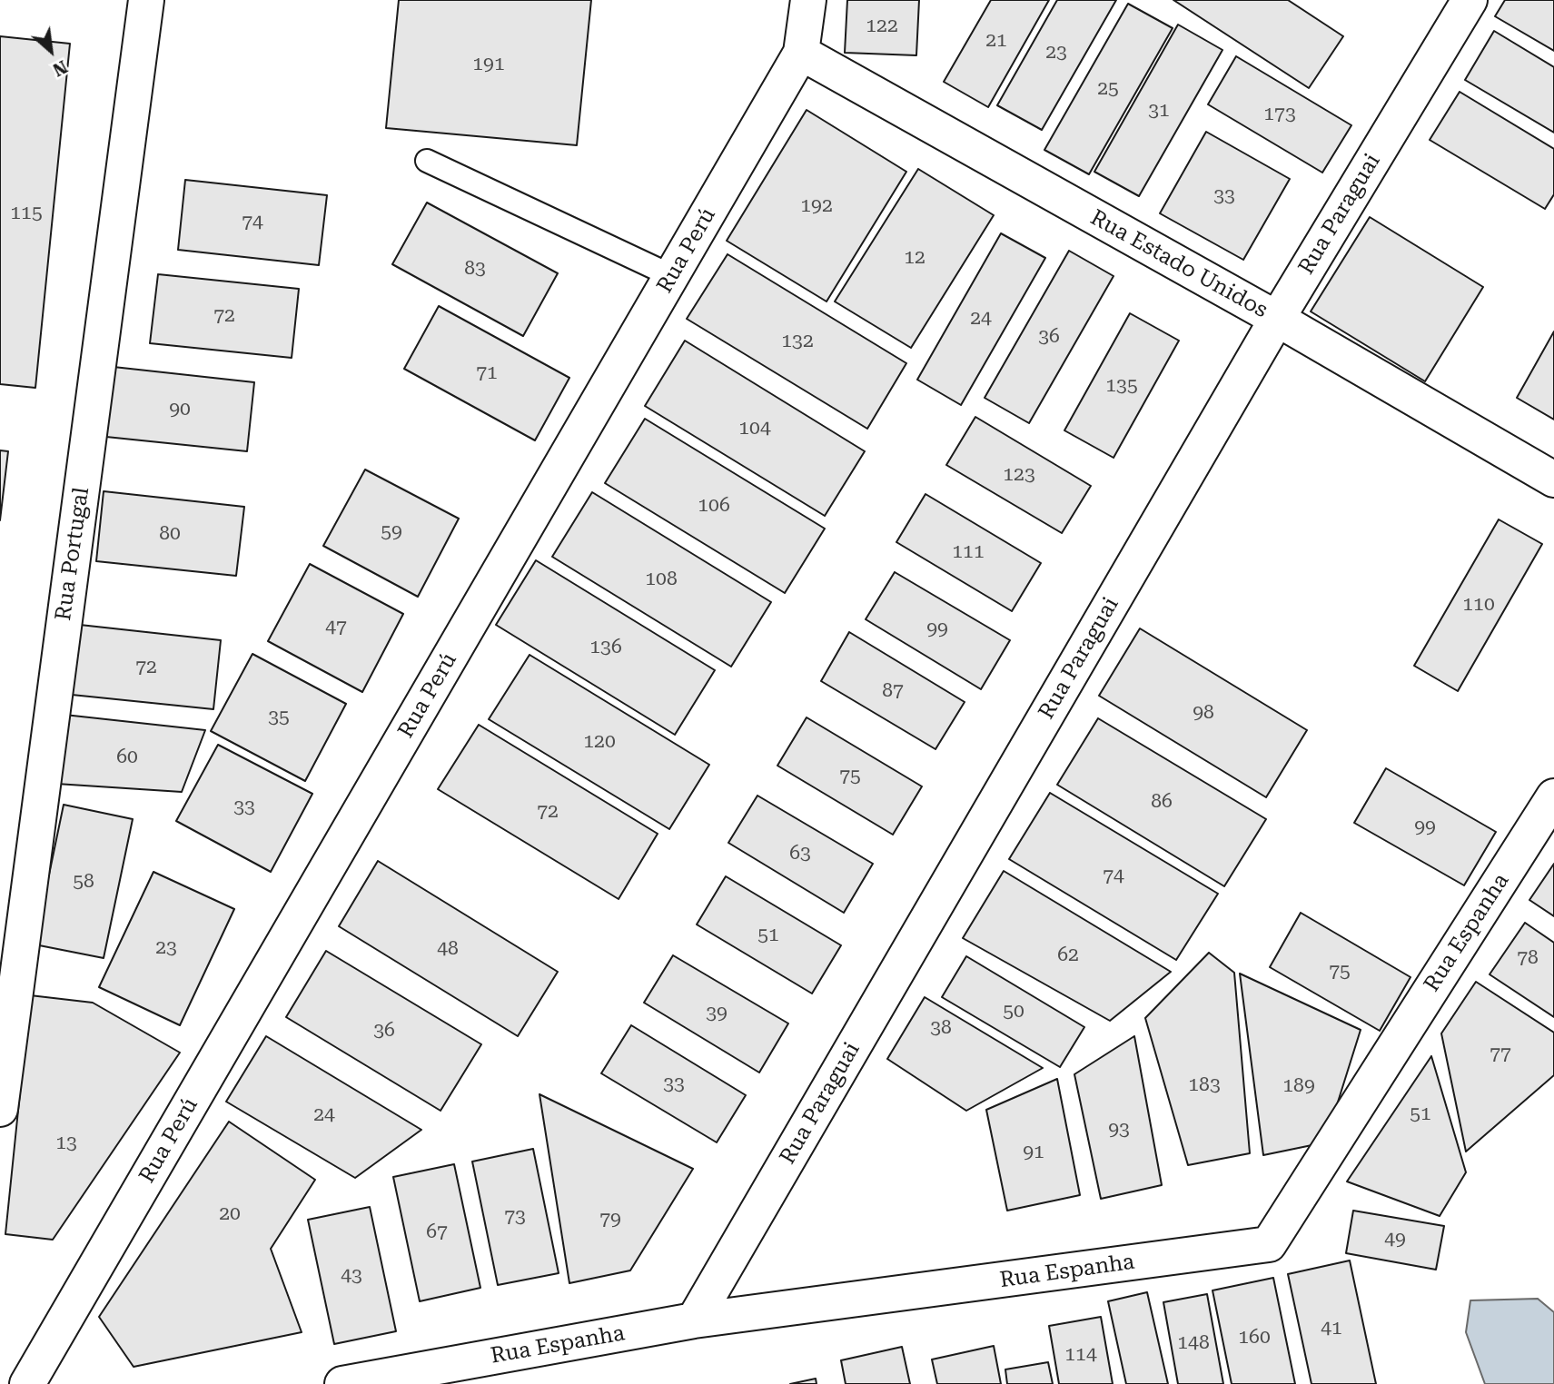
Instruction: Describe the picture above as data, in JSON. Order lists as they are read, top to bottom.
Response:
{
  "streets": {
    "street": [
      "Rua Paraguai",
      "Rua Perú",
      "Rua Estado Unidos",
      "Rua Portugal",
      "Rua Espanha"
    ]
  },
  "crossings": [
    ["Rua Paraguai", "Rua Estado Unidos"],
    ["Rua Paraguai", "Rua Espanha"],
    ["Rua Perú", "Rua Estado Unidos"]
  ],
  "house_numbers": [
    "122",
    "21",
    "23",
    "191",
    "25",
    "31",
    "173",
    "33",
    "192",
    "115",
    "74",
    "12",
    "83",
    "72",
    "24",
    "36",
    "132",
    "71",
    "135",
    "90",
    "104",
    "123",
    "106",
    "59",
    "80",
    "111",
    "108",
    "110",
    "47",
    "99",
    "136",
    "72",
    "87",
    "98",
    "35",
    "120",
    "60",
    "75",
    "86",
    "33",
    "72",
    "99",
    "63",
    "74",
    "58",
    "51",
    "23",
    "48",
    "62",
    "78",
    "75",
    "50",
    "39",
    "38",
    "36",
    "77",
    "33",
    "183",
    "189",
    "51",
    "24",
    "93",
    "13",
    "91",
    "20",
    "73",
    "79",
    "67",
    "49",
    "43",
    "41",
    "160",
    "148",
    "114"
  ],
  "north": "bottom right"
}
